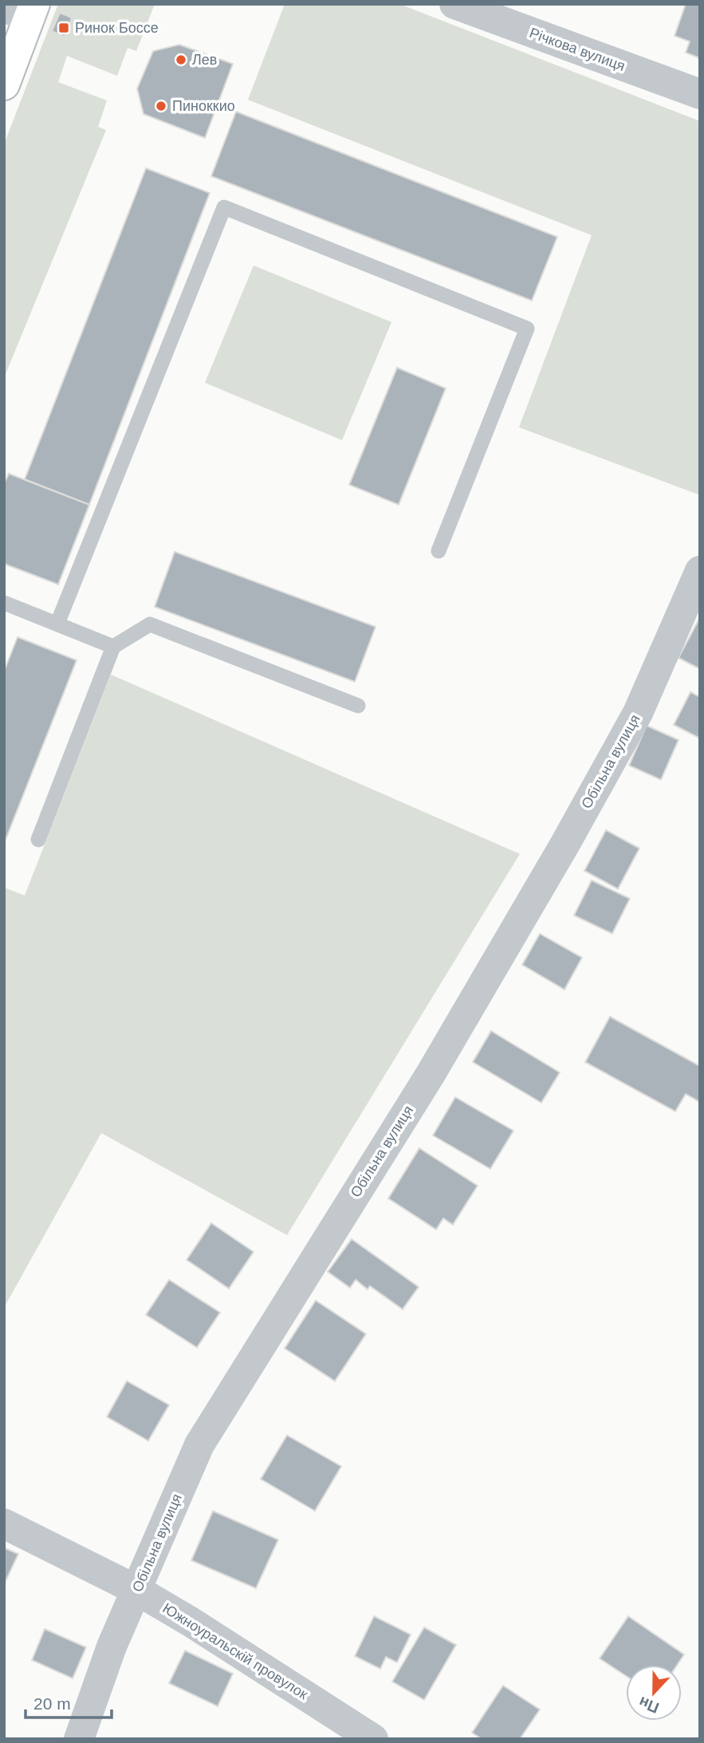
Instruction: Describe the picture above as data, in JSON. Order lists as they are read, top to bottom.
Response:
{
  "streets": {
    "street": ["Річкова вулиця", "Обільна вулиця", "Южноуральскій провулок"]
  },
  "crossings": [
    ["Обільна вулиця", "Южноуральскій провулок"]
  ],
  "places": {
    "transit": ["Ринок Боссе"],
    "other": ["Лев", "Пиноккио"]
  },
  "scale_bar": "20 m",
  "north": "bottom"
}
